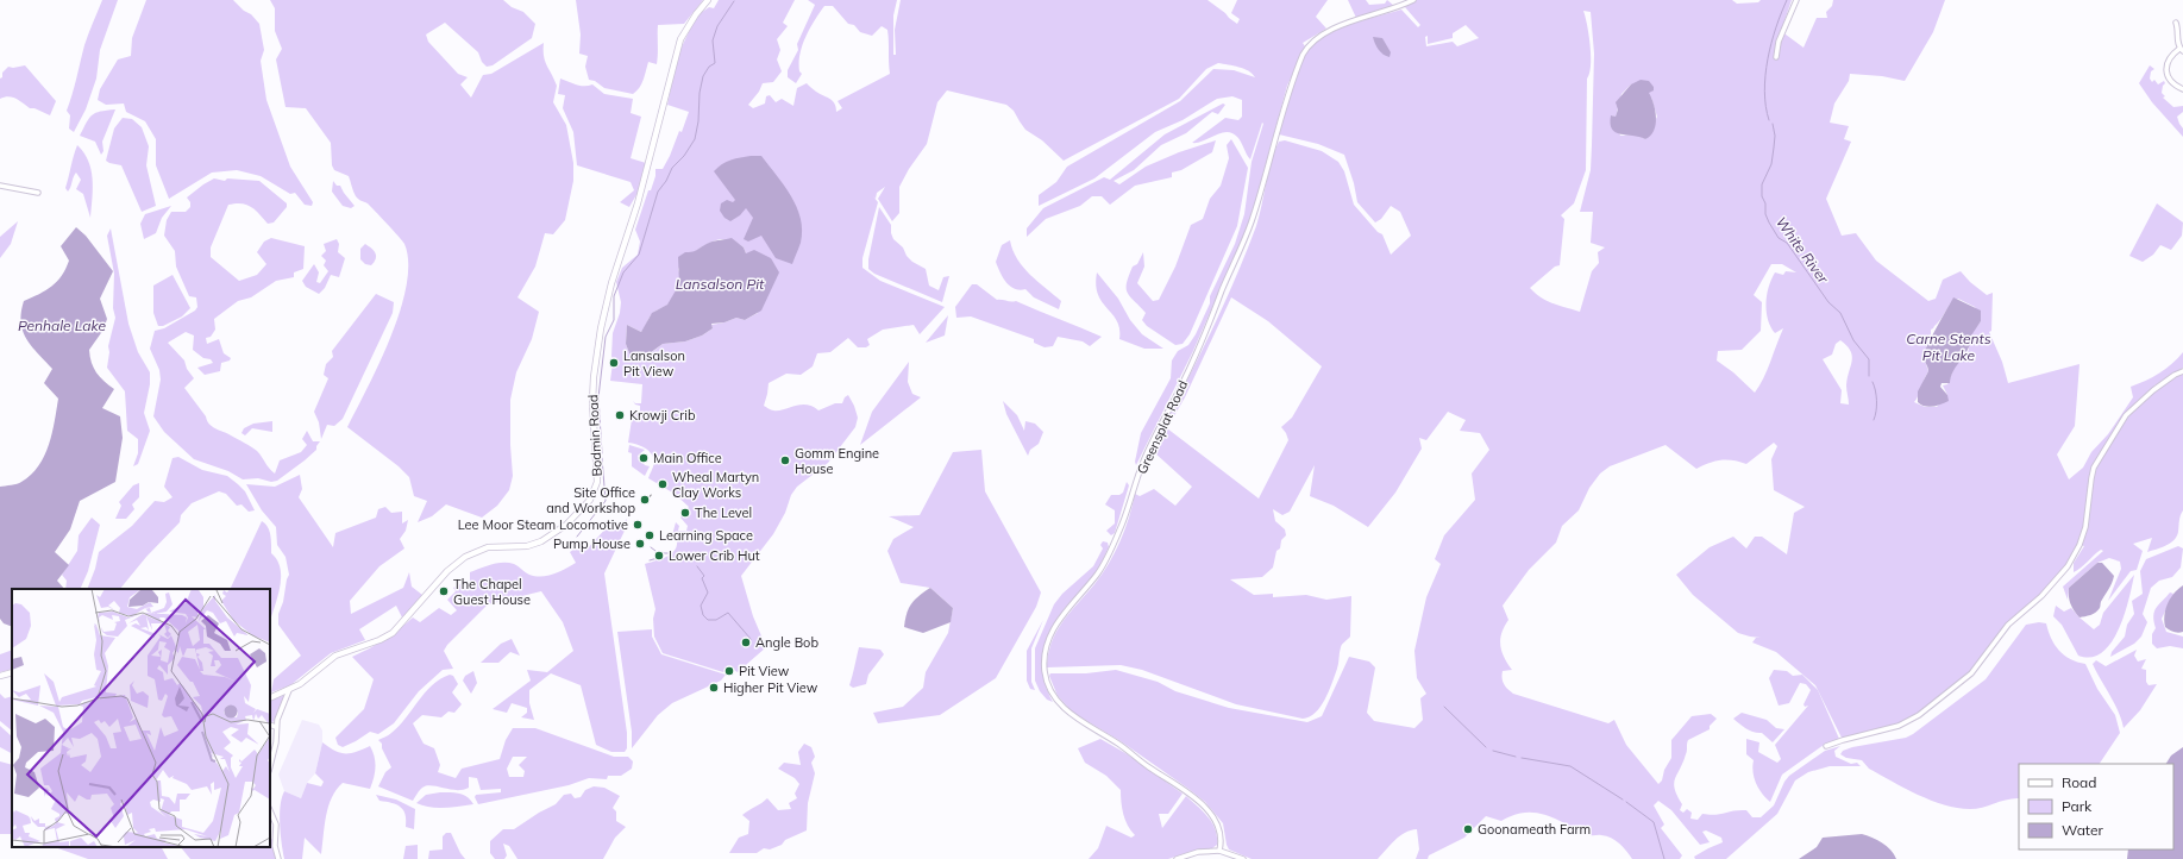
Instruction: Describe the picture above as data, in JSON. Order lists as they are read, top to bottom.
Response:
{
  "streets": {
    "main road": ["Bodmin Road"],
    "street": ["Greensplat Road"]
  },
  "water": [
    "White River",
    "Lansalson Pit",
    "Penhale Lake",
    "Carne Stents Pit Lake"
  ],
  "places": [
    "Lansalson Pit View",
    "Krowji Crib",
    "Main Office",
    "Gomm Engine House",
    "Wheal Martyn Clay Works",
    "Site Office and Workshop",
    "The Level",
    "Lee Moor Steam Locomotive",
    "Learning Space",
    "Pump House",
    "Lower Crib Hut",
    "The Chapel Guest House",
    "Angle Bob",
    "Pit View",
    "Higher Pit View",
    "Goonameath Farm"
  ],
  "legend": ["Road", "Park", "Water"]
}
